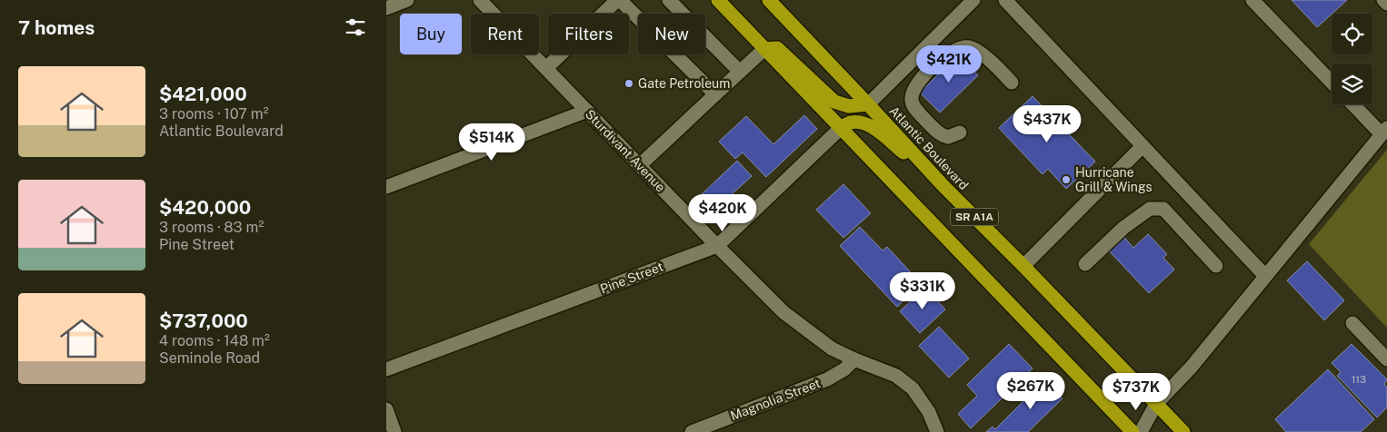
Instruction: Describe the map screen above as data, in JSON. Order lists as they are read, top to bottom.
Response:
{
  "streets": {
    "highway": ["Atlantic Boulevard", "SR A1A"],
    "street": ["Sturdivant Avenue", "Pine Street", "Magnolia Street"]
  },
  "crossings": [
    ["Sturdivant Avenue", "Pine Street"],
    ["Sturdivant Avenue", "Magnolia Street"],
    ["SR A1A", "Pine Street"]
  ],
  "places": ["Gate Petroleum", "Hurricane Grill & Wings"],
  "house_numbers": ["113"],
  "page": {
    "heading": "7 homes",
    "chip": [
      "Buy",
      "Rent",
      "Filters",
      "New"
    ],
    "price": [
      "$421K",
      "$437K",
      "$514K",
      "$420K",
      "$331K",
      "$267K",
      "$737K"
    ],
    "list": [
      {
        "name": "$421,000",
        "note": "3 rooms · 107 m² · Atlantic Boulevard"
      },
      {
        "name": "$420,000",
        "note": "3 rooms · 83 m² · Pine Street"
      },
      {
        "name": "$737,000",
        "note": "4 rooms · 148 m² · Seminole Road"
      }
    ]
  }
}
